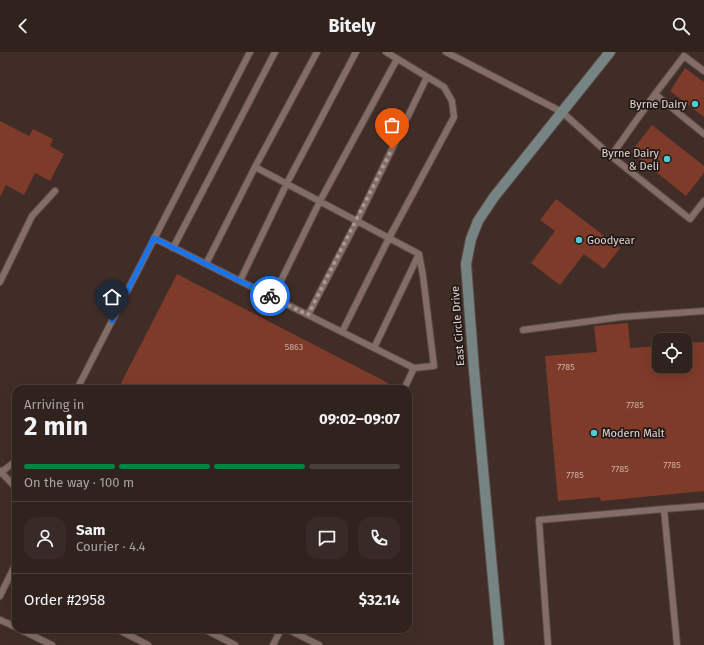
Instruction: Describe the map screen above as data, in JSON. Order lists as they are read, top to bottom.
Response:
{
  "streets": {
    "street": ["East Circle Drive"]
  },
  "places": [
    "Byrne Dairy",
    "Byrne Dairy & Deli",
    "Goodyear",
    "Modern Malt"
  ],
  "house_numbers": [
    "5863",
    "7785",
    "7785",
    "7785",
    "7785",
    "7785"
  ],
  "page": {
    "header": "Bitely",
    "heading": ["2 min", "Arriving in", "09:02–09:07"],
    "panel": [
      "Sam",
      "Courier · 4.4",
      "Order #2958",
      "$32.14"
    ],
    "bar": "On the way · 100 m"
  }
}
